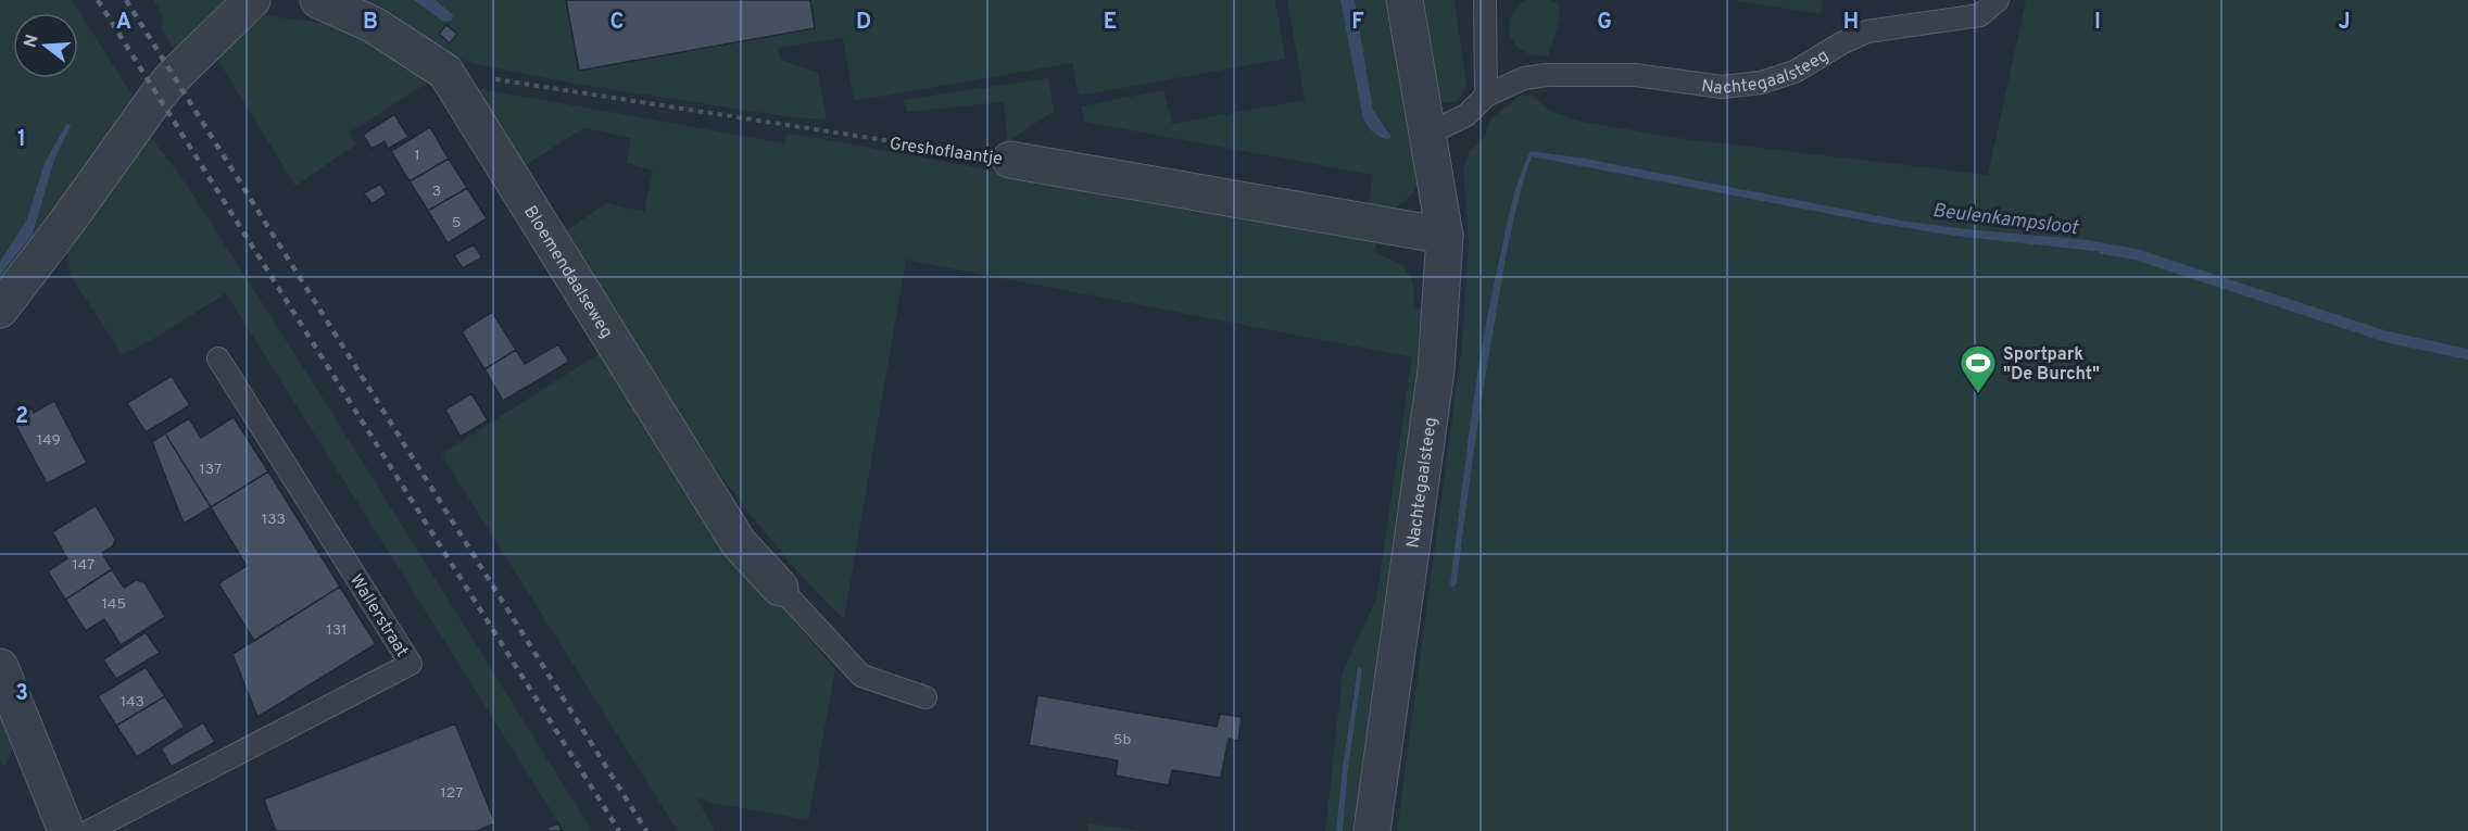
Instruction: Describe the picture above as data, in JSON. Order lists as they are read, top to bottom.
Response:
{
  "streets": {
    "street": ["Nachtegaalsteeg", "Greshoflaantje", "Bloemendaalseweg"],
    "lane": ["Wallerstraat"]
  },
  "crossings": [
    ["Nachtegaalsteeg", "Greshoflaantje"],
    ["Greshoflaantje", "Bloemendaalseweg"]
  ],
  "water": ["Beulenkampsloot"],
  "places": {
    "sports": ["Sportpark \"De Burcht\""]
  },
  "house_numbers": [
    "1",
    "3",
    "5",
    "149",
    "137",
    "133",
    "147",
    "145",
    "131",
    "143",
    "5b",
    "127"
  ],
  "north": "left",
  "grid": {
    "columns": [
      "A",
      "B",
      "C",
      "D",
      "E",
      "F",
      "G",
      "H",
      "I",
      "J"
    ],
    "rows": ["1", "2", "3"]
  }
}
